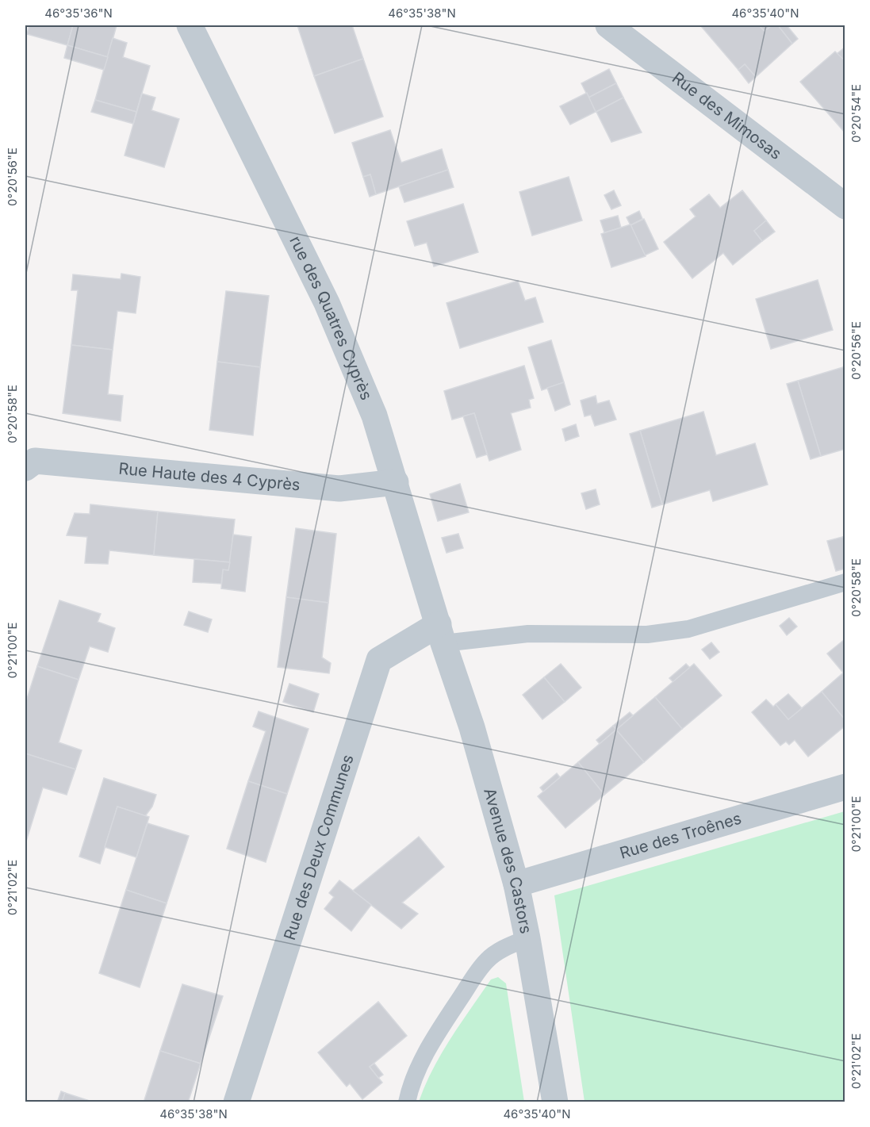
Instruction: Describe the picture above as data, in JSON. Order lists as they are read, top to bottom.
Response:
{
  "streets": {
    "street": [
      "Rue des Mimosas",
      "rue des Quatres Cyprès",
      "Rue Haute des 4 Cyprès",
      "Rue des Troênes",
      "Rue des Deux Communes",
      "Avenue des Castors"
    ]
  },
  "crossings": [
    ["rue des Quatres Cyprès", "Rue Haute des 4 Cyprès"],
    ["rue des Quatres Cyprès", "Rue des Deux Communes"],
    ["rue des Quatres Cyprès", "Avenue des Castors"],
    ["Rue des Troênes", "Avenue des Castors"],
    ["Rue des Deux Communes", "Avenue des Castors"]
  ],
  "coordinates": [
    "46°35'36\"N",
    "46°35'38\"N",
    "46°35'40\"N",
    "0°20'54\"E",
    "0°20'56\"E",
    "0°20'58\"E",
    "0°21'00\"E",
    "0°21'02\"E"
  ]
}
